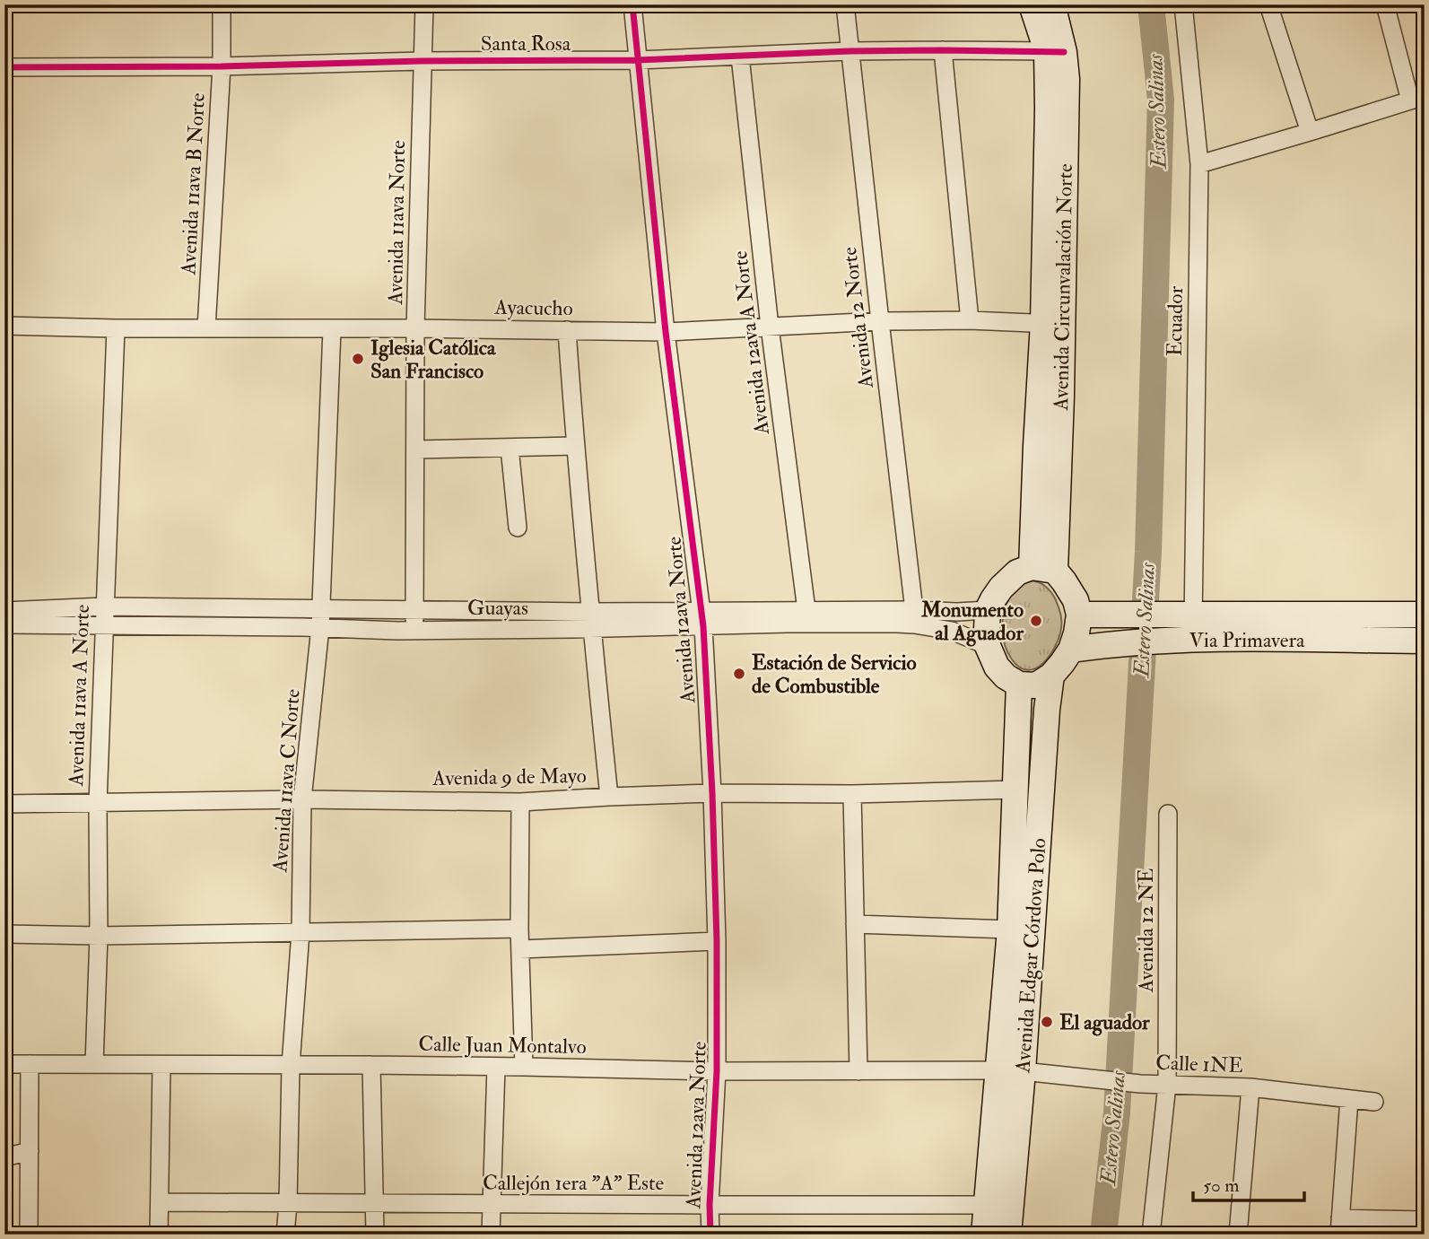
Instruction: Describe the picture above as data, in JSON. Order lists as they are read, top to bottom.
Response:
{
  "streets": {
    "main road": ["Avenida Circunvalación Norte", "Via Primavera", "Avenida Edgar Córdova Polo"],
    "street": [
      "Santa Rosa",
      "Avenida 11ava B Norte",
      "Avenida 11ava Norte",
      "Ayacucho",
      "Avenida 12 Norte",
      "Ecuador",
      "Avenida 12ava A Norte",
      "Guayas",
      "Avenida 12ava Norte",
      "Avenida 11ava A Norte",
      "Avenida 9 de Mayo",
      "Avenida 11ava C Norte",
      "Avenida 12 NE",
      "Calle Juan Montalvo",
      "Calle 1NE",
      "Callejón 1era \"A\" Este"
    ]
  },
  "crossings": [
    ["Santa Rosa", "Avenida 11ava B Norte"],
    ["Santa Rosa", "Avenida 11ava Norte"],
    ["Santa Rosa", "Avenida Circunvalación Norte"],
    ["Santa Rosa", "Avenida 12 Norte"],
    ["Santa Rosa", "Avenida 12ava A Norte"],
    ["Santa Rosa", "Avenida 12ava Norte"],
    ["Avenida 11ava B Norte", "Ayacucho"],
    ["Avenida 11ava Norte", "Ayacucho"],
    ["Avenida 11ava Norte", "Guayas"],
    ["Avenida Circunvalación Norte", "Ayacucho"],
    ["Avenida Circunvalación Norte", "Guayas"],
    ["Avenida Circunvalación Norte", "Via Primavera"],
    ["Avenida Circunvalación Norte", "Avenida Edgar Córdova Polo"],
    ["Ayacucho", "Avenida 12 Norte"],
    ["Ayacucho", "Avenida 12ava A Norte"],
    ["Ayacucho", "Avenida 12ava Norte"],
    ["Ayacucho", "Avenida 11ava A Norte"],
    ["Ayacucho", "Avenida 11ava C Norte"],
    ["Avenida 12 Norte", "Guayas"],
    ["Ecuador", "Via Primavera"],
    ["Avenida 12ava A Norte", "Guayas"],
    ["Guayas", "Avenida 12ava Norte"],
    ["Guayas", "Via Primavera"],
    ["Guayas", "Avenida 11ava A Norte"],
    ["Guayas", "Avenida 11ava C Norte"],
    ["Guayas", "Avenida Edgar Córdova Polo"],
    ["Avenida 12ava Norte", "Avenida 9 de Mayo"],
    ["Avenida 12ava Norte", "Calle Juan Montalvo"],
    ["Avenida 12ava Norte", "Callejón 1era \"A\" Este"],
    ["Via Primavera", "Avenida Edgar Córdova Polo"],
    ["Avenida 11ava A Norte", "Avenida 9 de Mayo"],
    ["Avenida 11ava A Norte", "Calle Juan Montalvo"],
    ["Avenida 9 de Mayo", "Avenida 11ava C Norte"],
    ["Avenida 9 de Mayo", "Avenida Edgar Córdova Polo"],
    ["Avenida 11ava C Norte", "Calle Juan Montalvo"],
    ["Avenida 11ava C Norte", "Callejón 1era \"A\" Este"],
    ["Avenida 12 NE", "Calle 1NE"],
    ["Avenida Edgar Córdova Polo", "Calle Juan Montalvo"],
    ["Avenida Edgar Córdova Polo", "Calle 1NE"],
    ["Avenida Edgar Córdova Polo", "Callejón 1era \"A\" Este"],
    ["Calle Juan Montalvo", "Calle 1NE"]
  ],
  "water": ["Estero Salinas"],
  "places": [
    "Iglesia Católica San Francisco",
    "Monumento al Aguador",
    "Estación de Servicio de Combustible",
    "El aguador"
  ],
  "scale_bar": "50 m"
}
